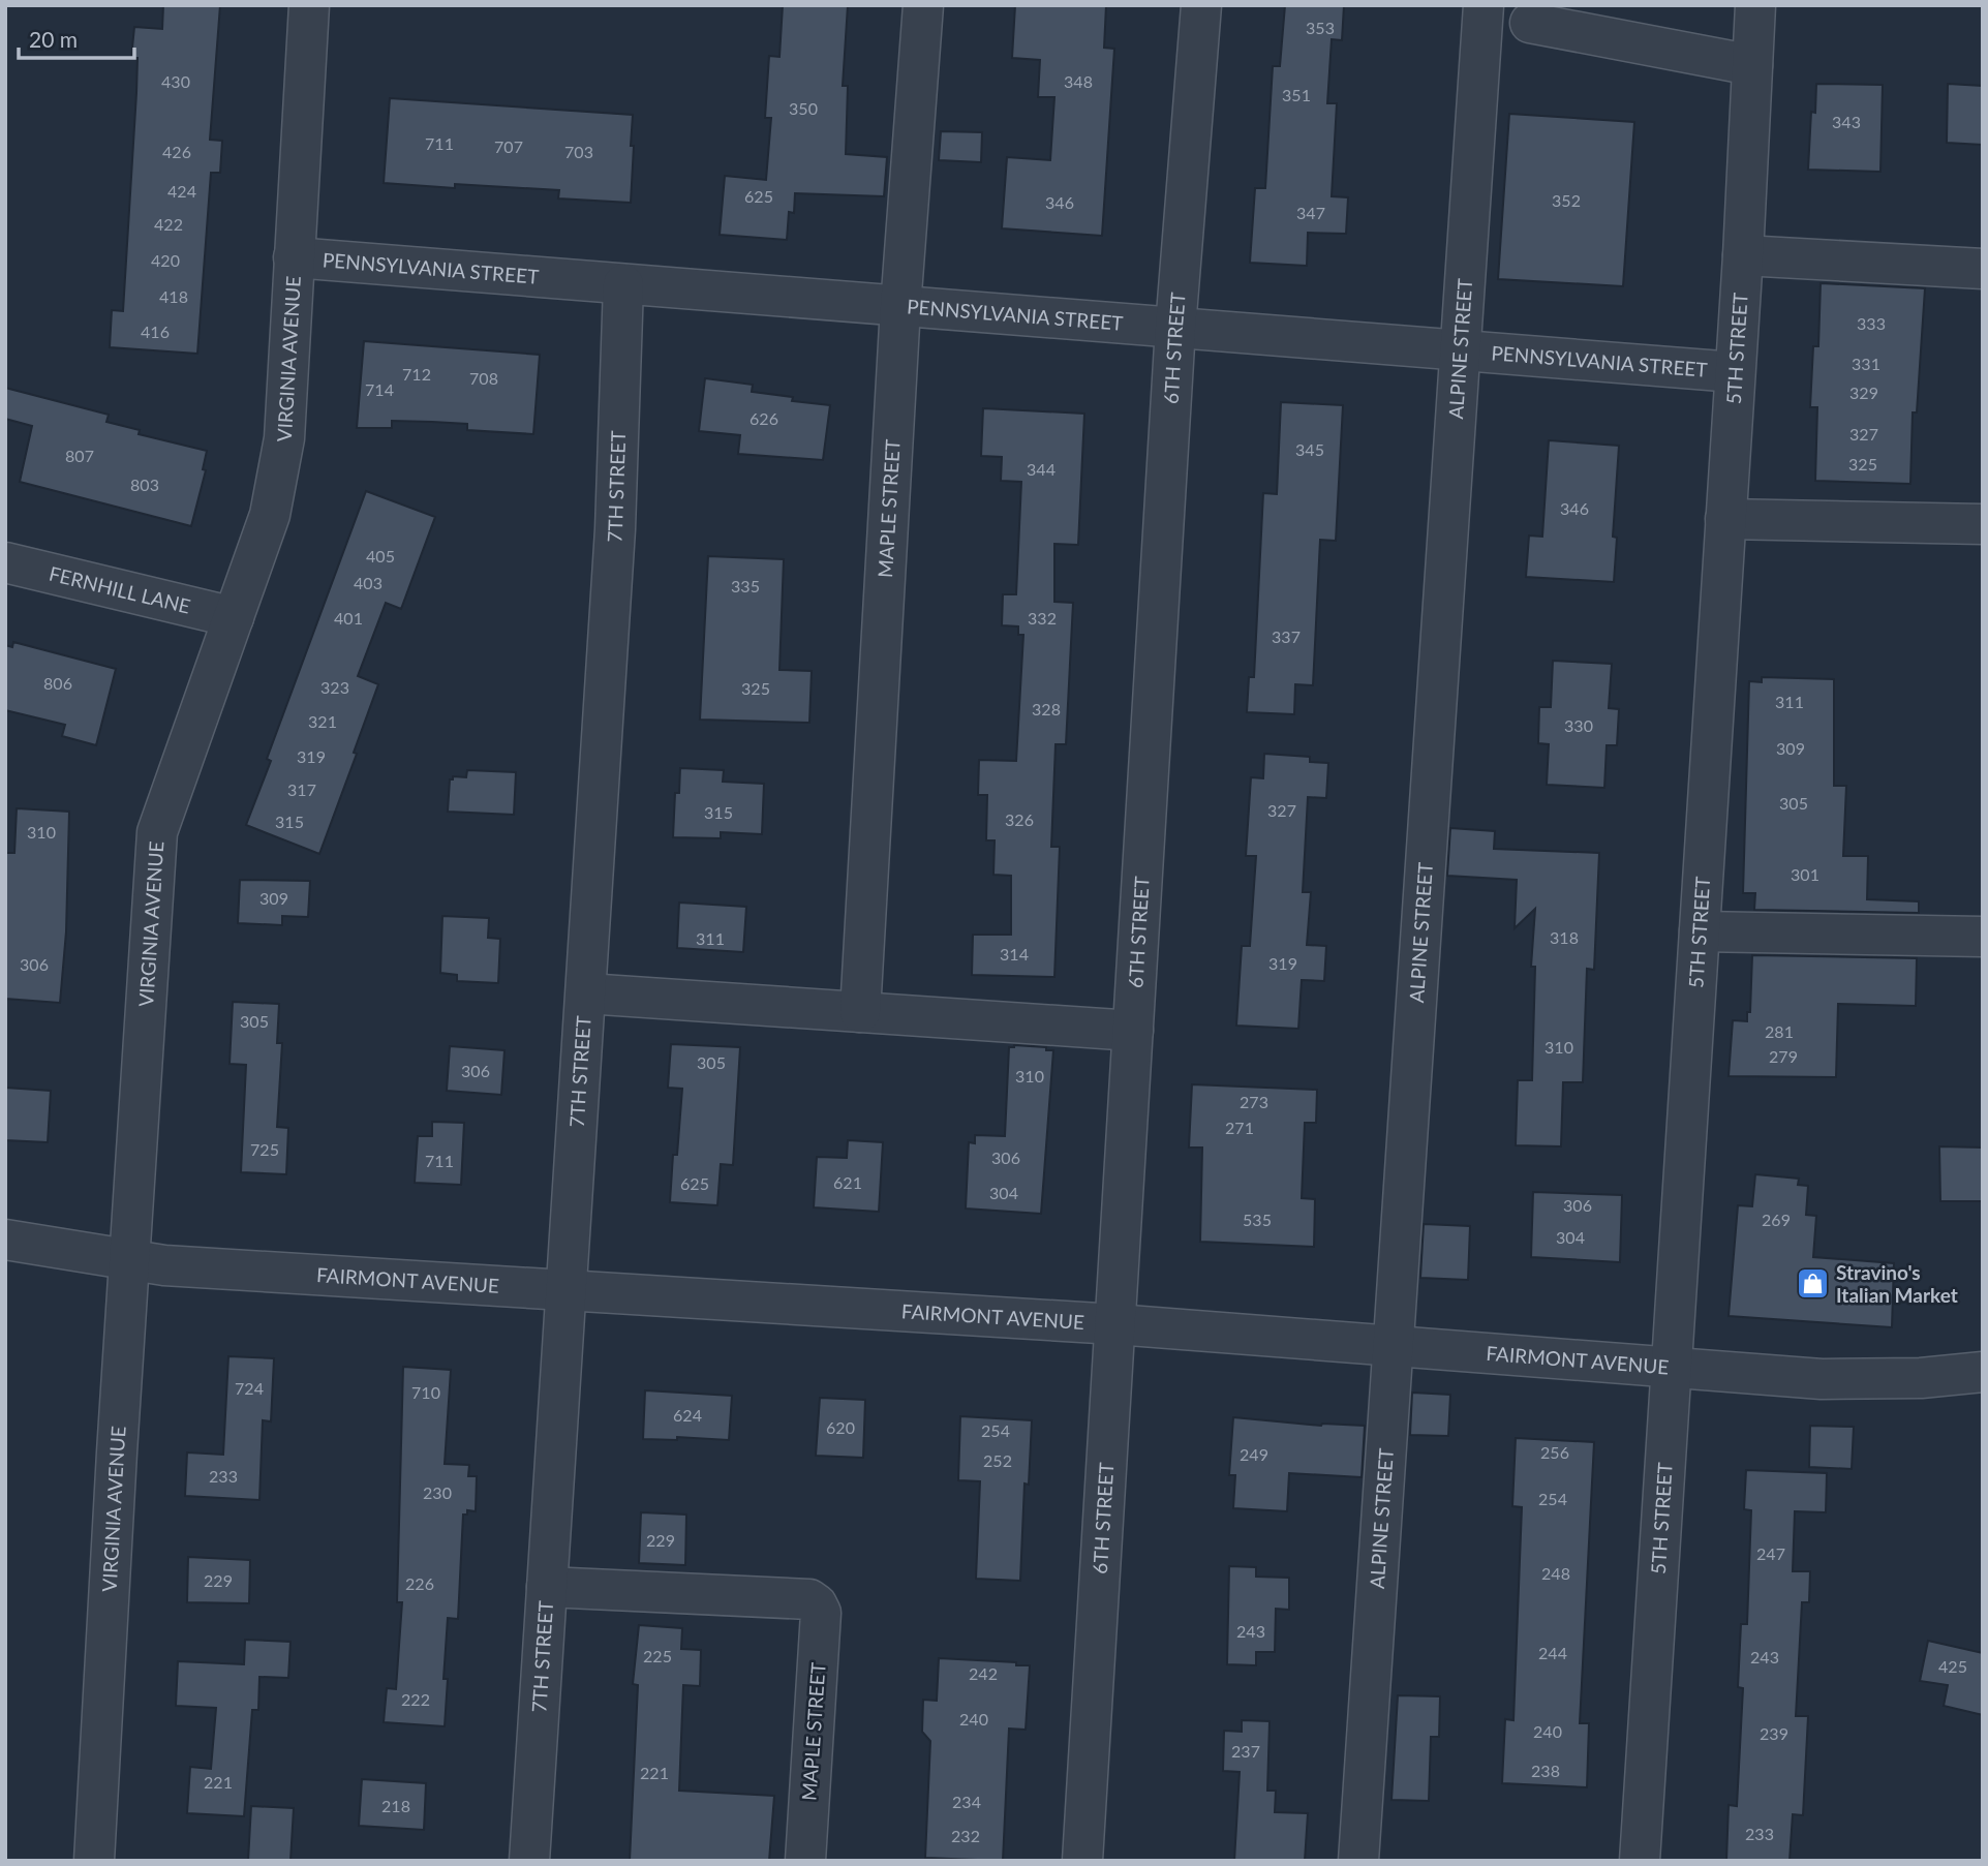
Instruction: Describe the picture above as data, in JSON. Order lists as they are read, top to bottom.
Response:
{
  "streets": {
    "street": [
      "PENNSYLVANIA STREET",
      "6TH STREET",
      "ALPINE STREET",
      "5TH STREET",
      "VIRGINIA AVENUE",
      "7TH STREET",
      "MAPLE STREET",
      "FERNHILL LANE",
      "FAIRMONT AVENUE"
    ]
  },
  "crossings": [
    ["PENNSYLVANIA STREET", "6TH STREET"],
    ["PENNSYLVANIA STREET", "ALPINE STREET"],
    ["PENNSYLVANIA STREET", "5TH STREET"],
    ["PENNSYLVANIA STREET", "VIRGINIA AVENUE"],
    ["PENNSYLVANIA STREET", "7TH STREET"],
    ["PENNSYLVANIA STREET", "MAPLE STREET"],
    ["6TH STREET", "FAIRMONT AVENUE"],
    ["ALPINE STREET", "FAIRMONT AVENUE"],
    ["5TH STREET", "FAIRMONT AVENUE"],
    ["VIRGINIA AVENUE", "FERNHILL LANE"],
    ["VIRGINIA AVENUE", "FAIRMONT AVENUE"],
    ["7TH STREET", "MAPLE STREET"],
    ["7TH STREET", "FAIRMONT AVENUE"]
  ],
  "places": {
    "shop": ["Stravino's Italian Market"]
  },
  "house_numbers": [
    "353",
    "430",
    "348",
    "351",
    "350",
    "343",
    "711",
    "707",
    "426",
    "703",
    "424",
    "625",
    "352",
    "346",
    "347",
    "422",
    "420",
    "418",
    "333",
    "416",
    "331",
    "712",
    "708",
    "714",
    "329",
    "626",
    "327",
    "345",
    "807",
    "325",
    "344",
    "803",
    "346",
    "405",
    "403",
    "335",
    "401",
    "332",
    "337",
    "806",
    "323",
    "325",
    "311",
    "328",
    "321",
    "330",
    "309",
    "319",
    "317",
    "305",
    "327",
    "315",
    "326",
    "315",
    "310",
    "301",
    "309",
    "318",
    "311",
    "314",
    "319",
    "306",
    "305",
    "281",
    "310",
    "279",
    "305",
    "306",
    "310",
    "273",
    "271",
    "725",
    "306",
    "711",
    "621",
    "625",
    "304",
    "306",
    "535",
    "269",
    "304",
    "724",
    "710",
    "624",
    "620",
    "254",
    "256",
    "249",
    "252",
    "233",
    "230",
    "254",
    "229",
    "247",
    "248",
    "229",
    "226",
    "243",
    "244",
    "225",
    "243",
    "425",
    "242",
    "222",
    "240",
    "240",
    "239",
    "237",
    "238",
    "221",
    "221",
    "234",
    "218",
    "233",
    "232"
  ],
  "scale_bar": "20 m"
}
